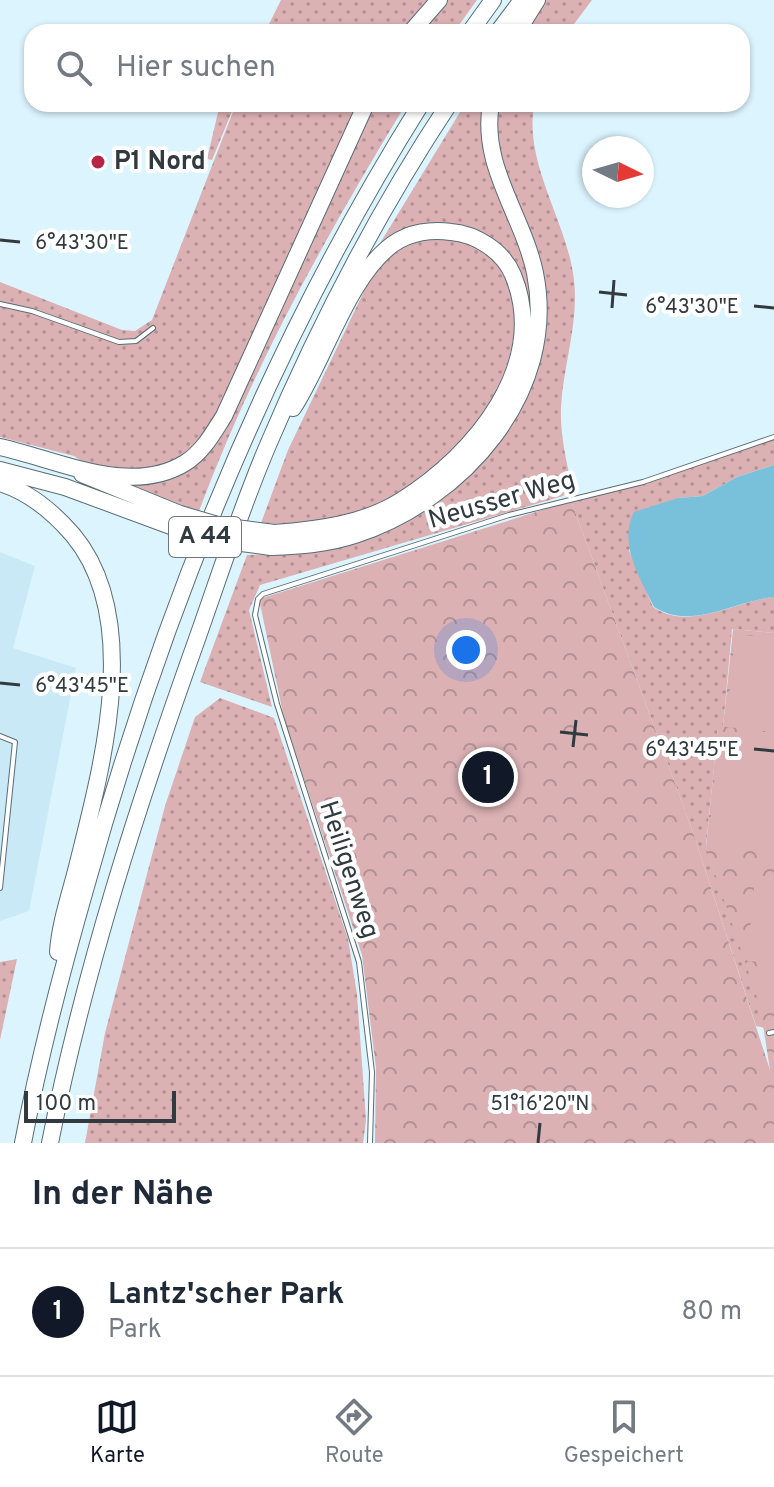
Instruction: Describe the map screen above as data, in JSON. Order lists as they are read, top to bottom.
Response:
{
  "streets": {
    "highway": ["A 44"],
    "lane": ["Neusser Weg", "Heiligenweg"]
  },
  "crossings": [
    ["Neusser Weg", "Heiligenweg"]
  ],
  "places": ["P1 Nord"],
  "scale_bar": "100 m",
  "north": "right",
  "page": {
    "search": "Hier suchen",
    "pins": "1",
    "scale": "100 m",
    "heading": "In der Nähe",
    "list": [
      {
        "mark": "1",
        "name": "Lantz'scher Park",
        "note": "Park",
        "value": "80 m"
      }
    ],
    "nav": ["Karte", "Route", "Gespeichert"]
  },
  "coordinates": ["6°43'30\"E", "6°43'45\"E", "51°16'20\"N"]
}
